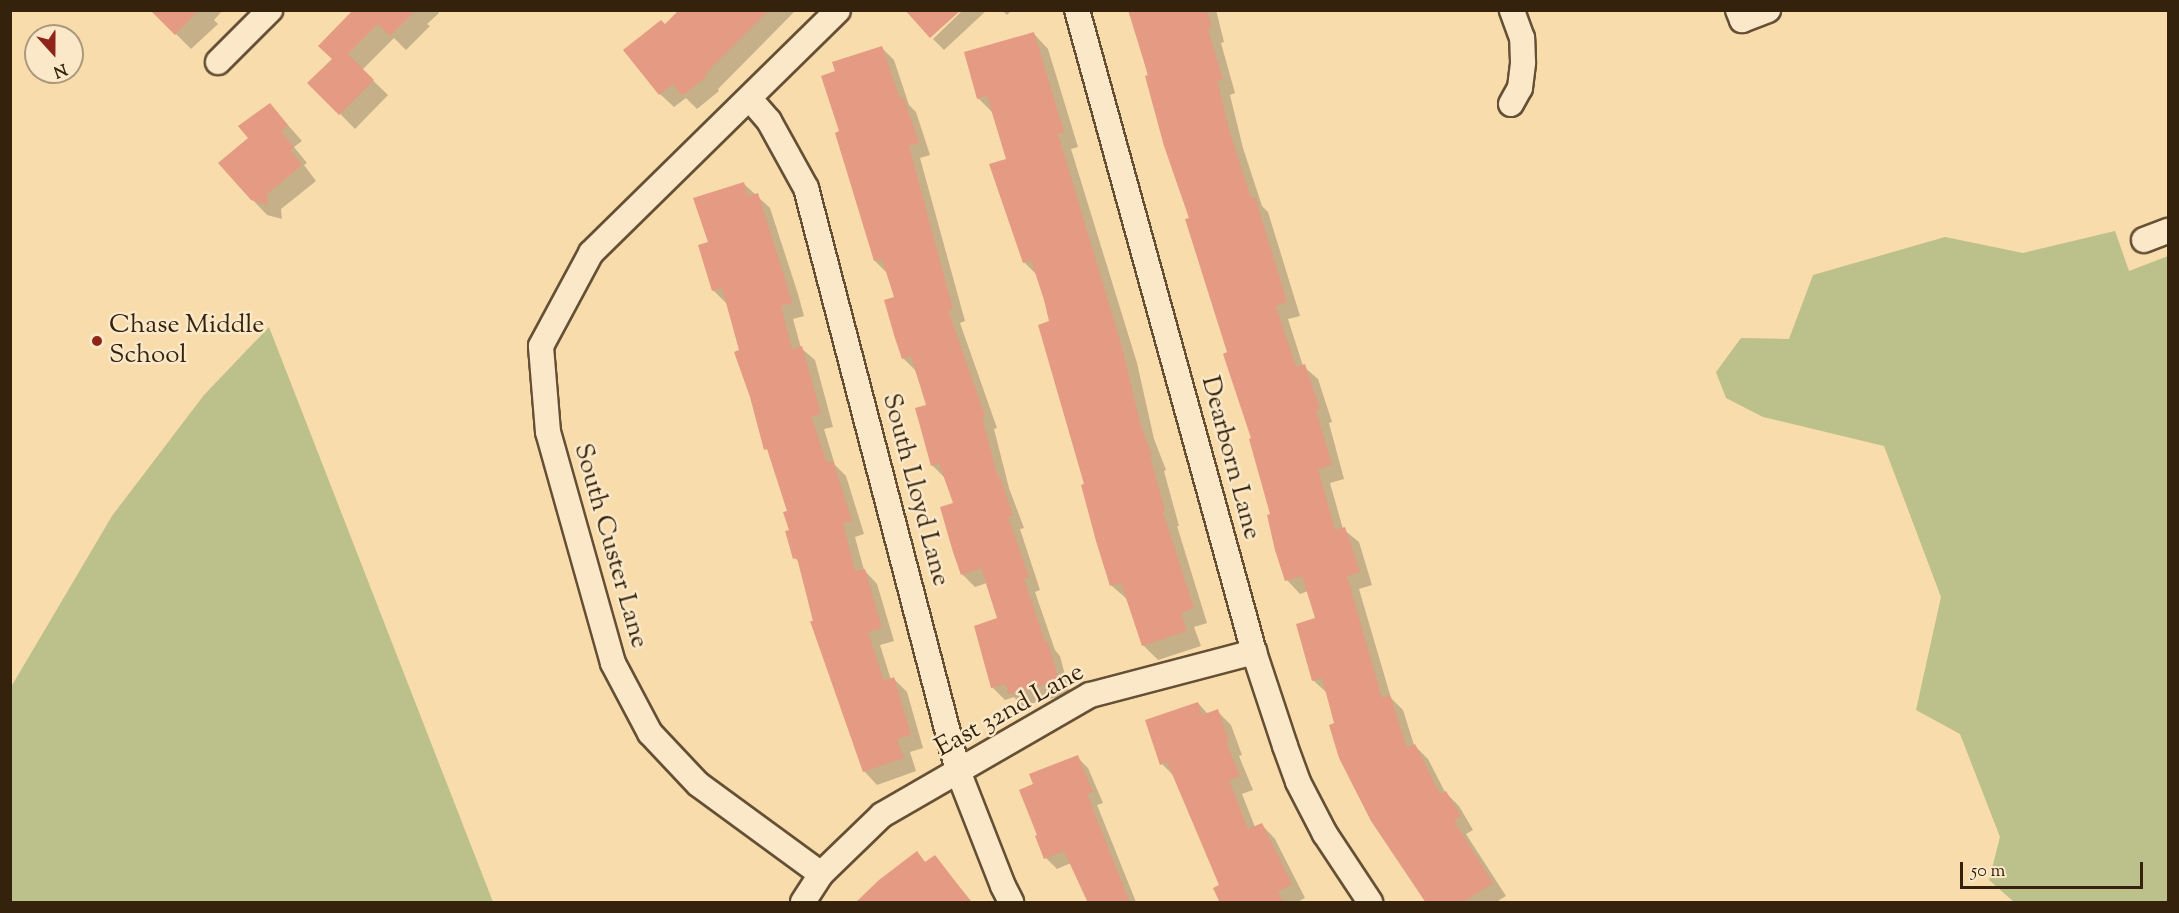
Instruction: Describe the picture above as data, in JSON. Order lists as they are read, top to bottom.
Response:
{
  "streets": {
    "street": [
      "Dearborn Lane",
      "South Lloyd Lane",
      "South Custer Lane",
      "East 32nd Lane"
    ]
  },
  "crossings": [
    ["Dearborn Lane", "East 32nd Lane"],
    ["South Lloyd Lane", "South Custer Lane"],
    ["South Lloyd Lane", "East 32nd Lane"],
    ["South Custer Lane", "East 32nd Lane"]
  ],
  "places": ["Chase Middle School"],
  "scale_bar": "50 m",
  "north": "bottom"
}
